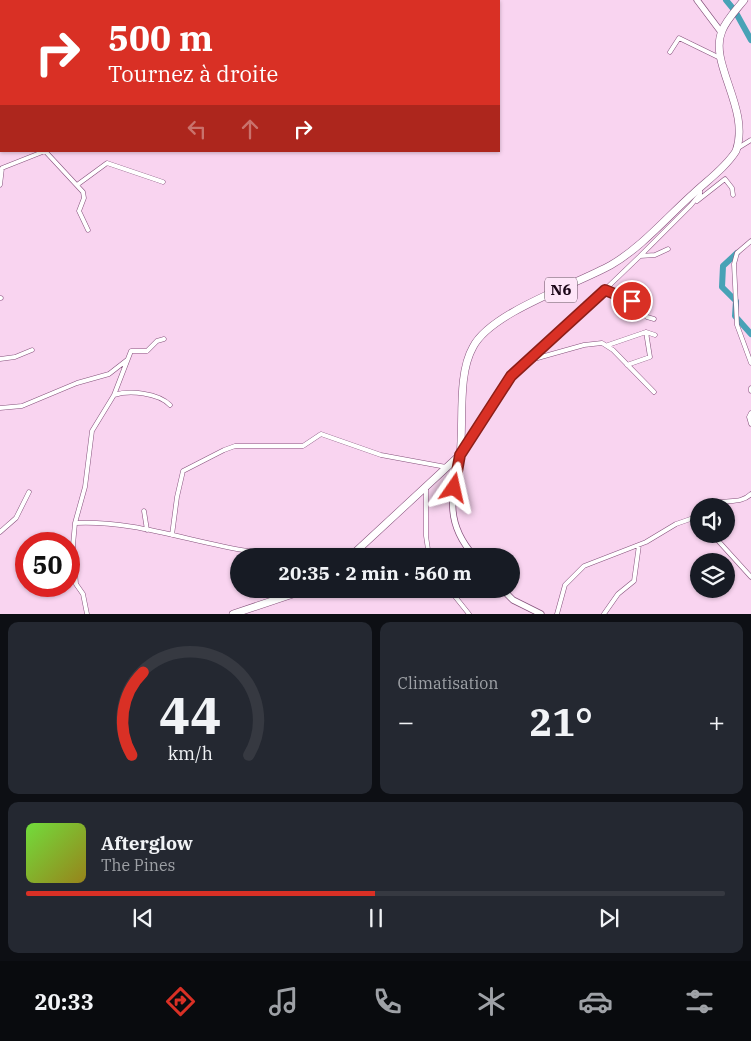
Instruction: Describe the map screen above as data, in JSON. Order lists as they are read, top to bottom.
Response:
{
  "streets": {
    "highway": ["N6"]
  },
  "page": {
    "turn": ["500 m", "Tournez à droite"],
    "limit": "50",
    "trip": "20:35 · 2 min · 560 m",
    "tile": "Climatisation",
    "heat": ["−", "21°", "+"],
    "song": ["Afterglow", "The Pines"],
    "tabs": "20:33",
    "gauge": ["44", "km/h"]
  }
}
